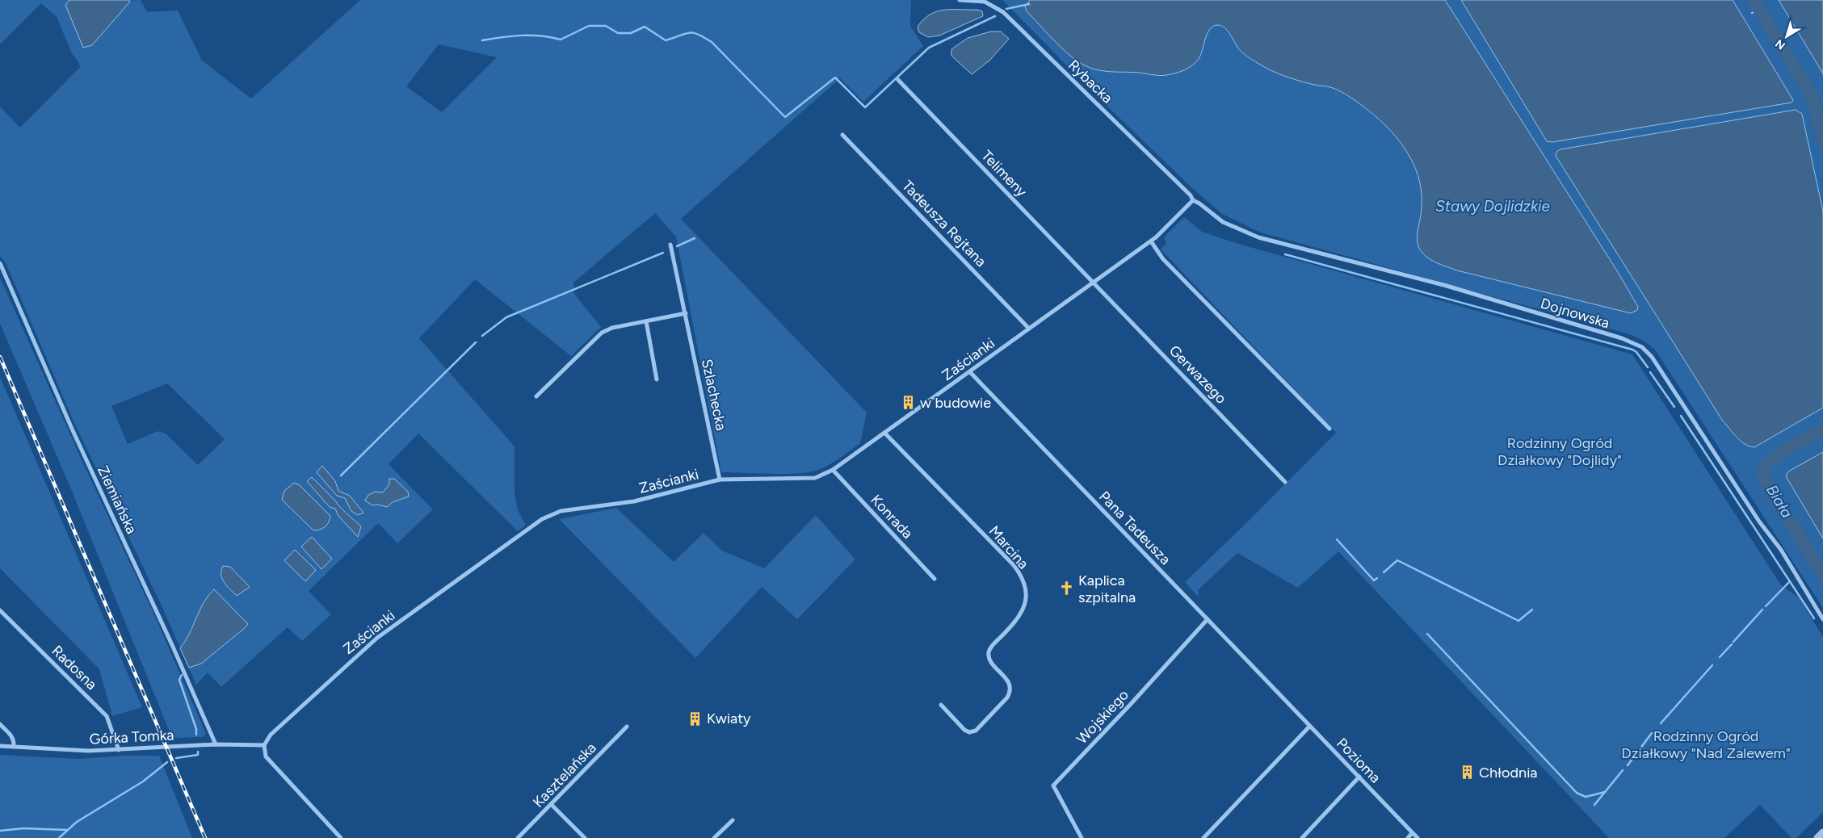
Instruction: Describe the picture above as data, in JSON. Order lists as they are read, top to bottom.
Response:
{
  "streets": {
    "street": [
      "Rybacka",
      "Telimeny",
      "Tadeusza Rejtana",
      "Dojnowska",
      "Zaścianki",
      "Gerwazego",
      "Szlachecka",
      "Ziemiańska",
      "Konrada",
      "Pana Tadeusza",
      "Marcina",
      "Radosna",
      "Wojskiego",
      "Górka Tomka",
      "Pozioma",
      "Kasztelańska"
    ]
  },
  "crossings": [
    ["Rybacka", "Dojnowska"],
    ["Rybacka", "Zaścianki"],
    ["Telimeny", "Zaścianki"],
    ["Telimeny", "Gerwazego"],
    ["Tadeusza Rejtana", "Zaścianki"],
    ["Dojnowska", "Zaścianki"],
    ["Zaścianki", "Gerwazego"],
    ["Zaścianki", "Szlachecka"],
    ["Zaścianki", "Konrada"],
    ["Zaścianki", "Pana Tadeusza"],
    ["Zaścianki", "Marcina"],
    ["Zaścianki", "Górka Tomka"],
    ["Ziemiańska", "Górka Tomka"],
    ["Pana Tadeusza", "Wojskiego"],
    ["Pana Tadeusza", "Pozioma"],
    ["Radosna", "Górka Tomka"]
  ],
  "water": ["Stawy Dojlidzkie", "Biała"],
  "parks": ["Rodzinny Ogród Działkowy \"Dojlidy\"", "Rodzinny Ogród Działkowy \"Nad Zalewem\""],
  "places": {
    "building": ["w budowie", "Kwiaty", "Chłodnia"],
    "church": ["Kaplica szpitalna"]
  },
  "north": "bottom left"
}
